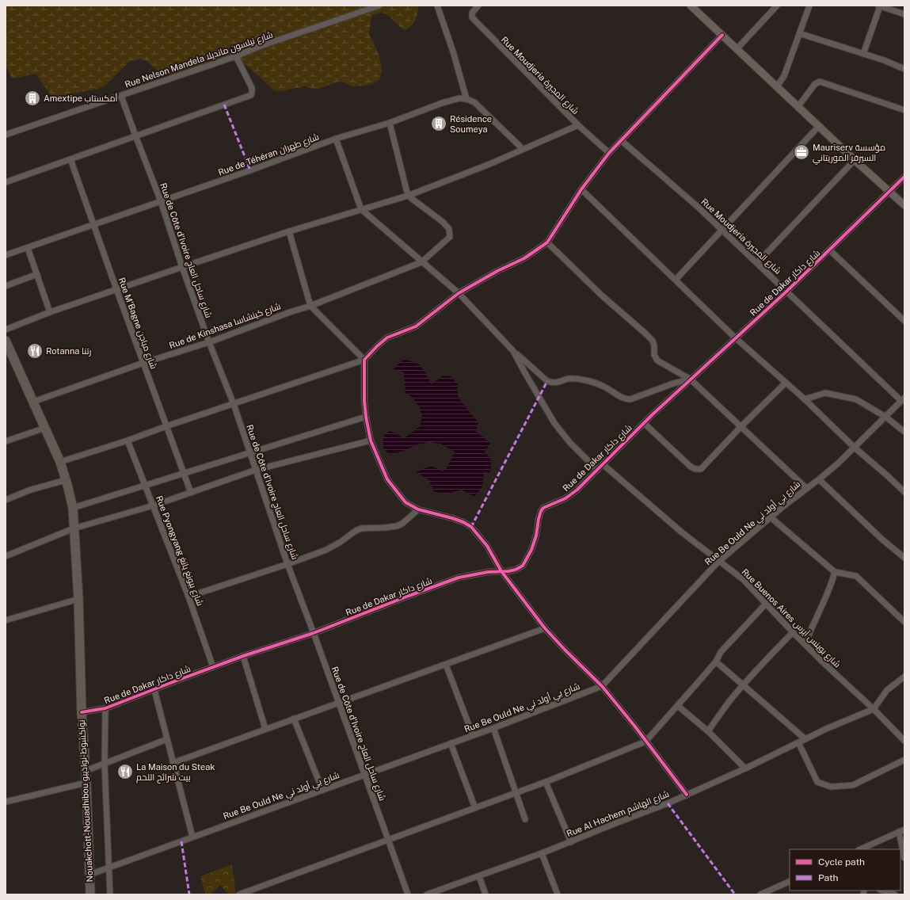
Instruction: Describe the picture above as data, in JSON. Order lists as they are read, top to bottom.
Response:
{
  "streets": {
    "highway": ["Nouakchott-Nouadhibou نواكشوط-نواذيبو"],
    "street": [
      "Rue Nelson Mandela شارع نيلسون مانديلا",
      "Rue Moudjeria شارع المجيرة",
      "Rue de Téhéran شارع طهران",
      "Rue de Côte d'Ivoire شارع ساحل العاج",
      "Rue de Dakar شارع داكار",
      "Rue M'Bagne شارع مباجن",
      "Rue de Kinshasa شارع كينشاسا",
      "Rue Be Ould Ne شارع بي أولد ني",
      "Rue Pyongyang شارع بيونغ يانغ",
      "Rue Buenos Aires شارع بوينس آيرس",
      "Rue Al Hachem شارع الهاشم"
    ]
  },
  "crossings": [
    ["Rue Nelson Mandela شارع نيلسون مانديلا", "Rue de Côte d'Ivoire شارع ساحل العاج"],
    ["Rue Moudjeria شارع المجيرة", "Rue de Dakar شارع داكار"],
    ["Rue Moudjeria شارع المجيرة", "Rue Be Ould Ne شارع بي أولد ني"],
    ["Rue de Téhéran شارع طهران", "Rue de Côte d'Ivoire شارع ساحل العاج"],
    ["Rue de Téhéran شارع طهران", "Rue M'Bagne شارع مباجن"],
    ["Rue de Côte d'Ivoire شارع ساحل العاج", "Rue de Dakar شارع داكار"],
    ["Rue de Côte d'Ivoire شارع ساحل العاج", "Rue de Kinshasa شارع كينشاسا"],
    ["Rue de Côte d'Ivoire شارع ساحل العاج", "Rue Be Ould Ne شارع بي أولد ني"],
    ["Rue de Dakar شارع داكار", "Rue Pyongyang شارع بيونغ يانغ"],
    ["Rue de Dakar شارع داكار", "Rue Buenos Aires شارع بوينس آيرس"],
    ["Rue de Dakar شارع داكار", "Nouakchott-Nouadhibou نواكشوط-نواذيبو"],
    ["Rue M'Bagne شارع مباجن", "Rue de Kinshasa شارع كينشاسا"],
    ["Rue de Kinshasa شارع كينشاسا", "Nouakchott-Nouadhibou نواكشوط-نواذيبو"],
    ["Rue Be Ould Ne شارع بي أولد ني", "Rue Buenos Aires شارع بوينس آيرس"],
    ["Rue Be Ould Ne شارع بي أولد ني", "Nouakchott-Nouadhibou نواكشوط-نواذيبو"],
    ["Rue Buenos Aires شارع بوينس آيرس", "Rue Al Hachem شارع الهاشم"]
  ],
  "places": {
    "building": ["Amextipe أمكستاب", "Résidence Soumeya"],
    "office": ["Mauriserv مؤسسة السيرفر الموريتاني"],
    "restaurant": ["Rotanna رتنا", "La Maison du Steak بيت شرائح اللحم"]
  },
  "legend": ["Cycle path", "Path"]
}
